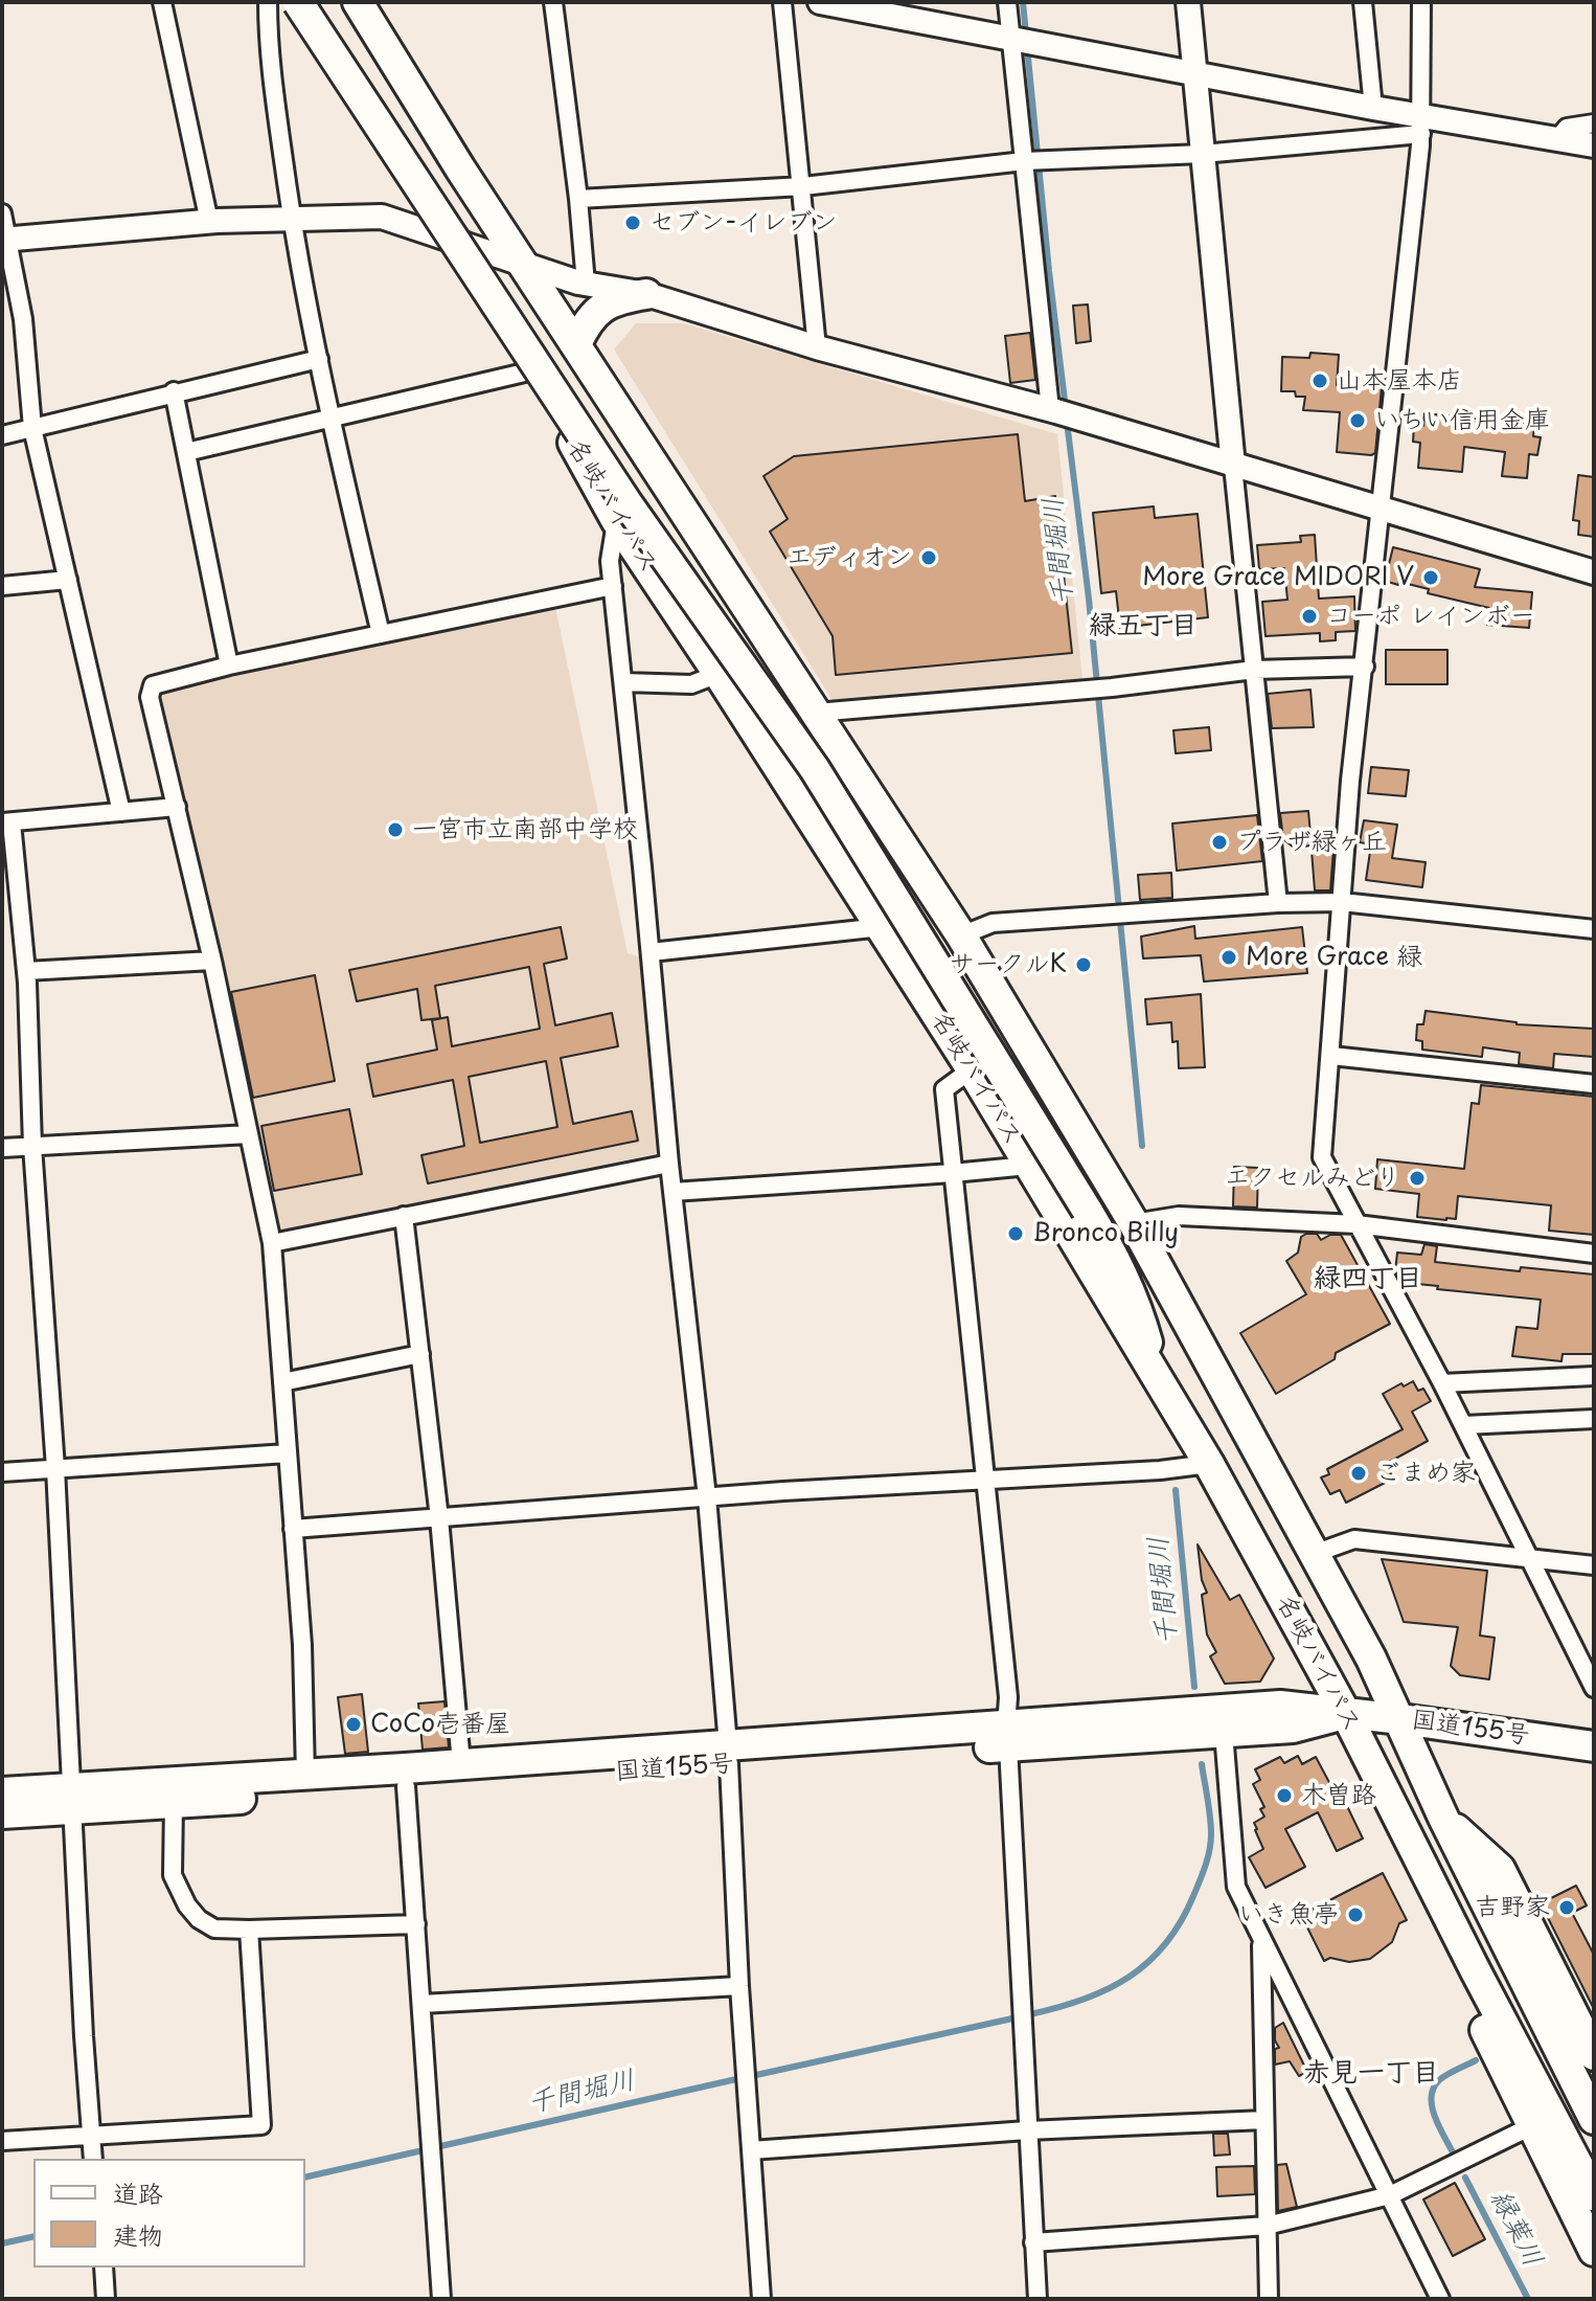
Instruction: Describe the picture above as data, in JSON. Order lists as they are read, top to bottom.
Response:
{
  "streets": {
    "highway": ["名岐バイパス", "国道155号"]
  },
  "crossings": [
    ["名岐バイパス", "国道155号"]
  ],
  "districts": ["緑五丁目", "緑四丁目", "赤見一丁目"],
  "water": ["千間堀川", "縁葉川"],
  "places": [
    "セブン-イレブン",
    "山本屋本店",
    "いちい信用金庫",
    "エディオン",
    "More Grace MIDORI V",
    "コーポ レインボー",
    "一宮市立南部中学校",
    "プラザ緑ヶ丘",
    "More Grace 緑",
    "サークルK",
    "エクセルみどり",
    "Bronco Billy",
    "ごまめ家",
    "CoCo壱番屋",
    "木曽路",
    "吉野家",
    "いき魚亭"
  ],
  "legend": ["道路", "建物"]
}
